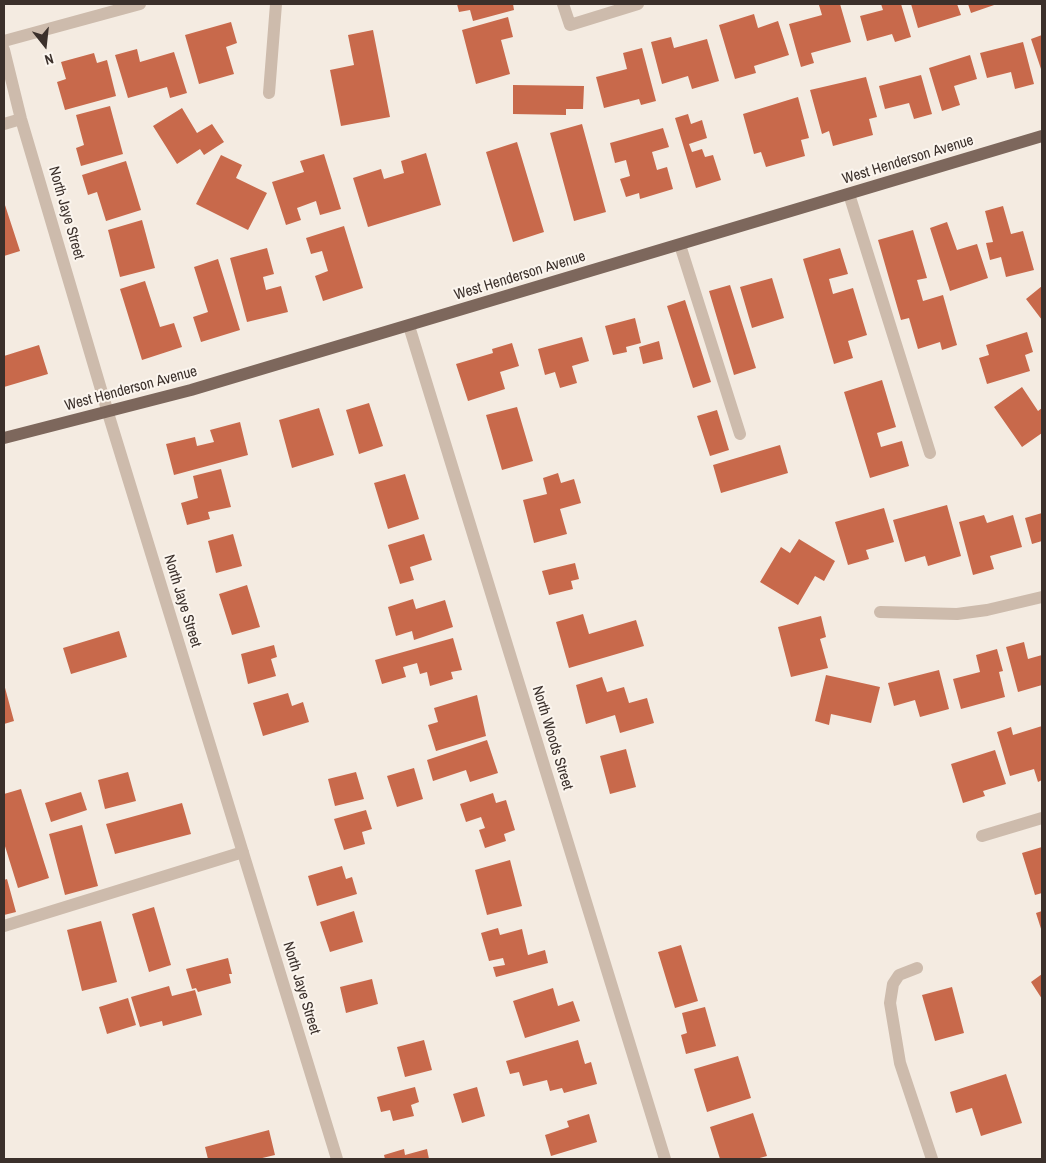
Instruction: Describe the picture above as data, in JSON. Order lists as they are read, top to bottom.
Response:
{
  "streets": {
    "main road": ["West Henderson Avenue"],
    "street": ["North Jaye Street", "North Woods Street"]
  },
  "crossings": [
    ["West Henderson Avenue", "North Jaye Street"],
    ["West Henderson Avenue", "North Woods Street"]
  ],
  "north": "bottom"
}
